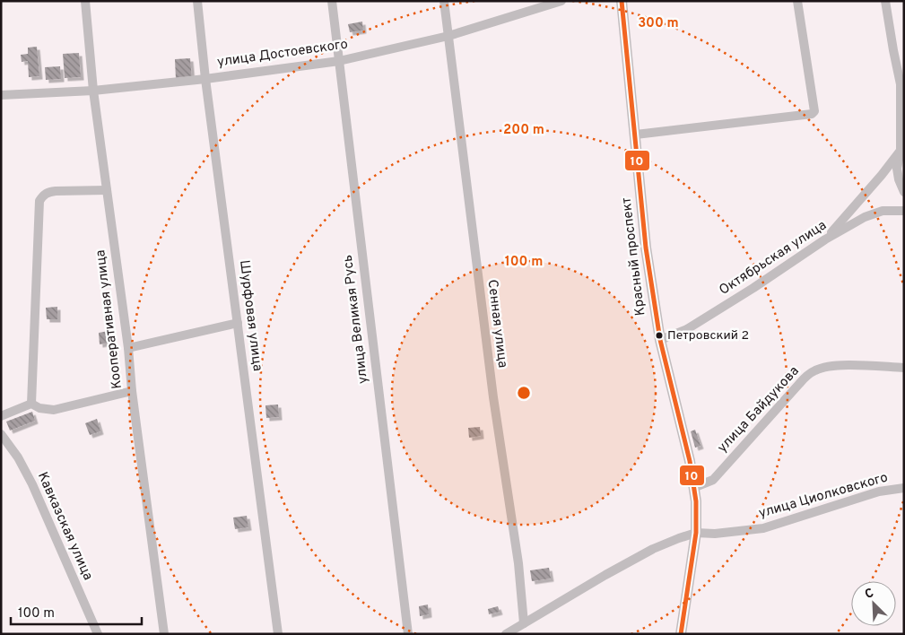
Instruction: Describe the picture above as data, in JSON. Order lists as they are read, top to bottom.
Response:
{
  "streets": {
    "street": [
      "улица Достоевского",
      "Красный проспект",
      "Октябрьская улица",
      "Шурфовая улица",
      "Кооперативная улица",
      "улица Великая Русь",
      "Сенная улица",
      "улица Байдукова",
      "улица Циолковского",
      "Кавказская улица"
    ]
  },
  "crossings": [
    ["улица Достоевского", "Шурфовая улица"],
    ["улица Достоевского", "Кооперативная улица"],
    ["улица Достоевского", "улица Великая Русь"],
    ["улица Достоевского", "Сенная улица"],
    ["Красный проспект", "Октябрьская улица"],
    ["Красный проспект", "улица Байдукова"],
    ["Красный проспект", "улица Циолковского"]
  ],
  "places": ["Петровский 2"],
  "lines": ["transit line 10"],
  "scale_bar": "100 m",
  "north": "top left",
  "rings": ["300 m", "200 m", "100 m"]
}
